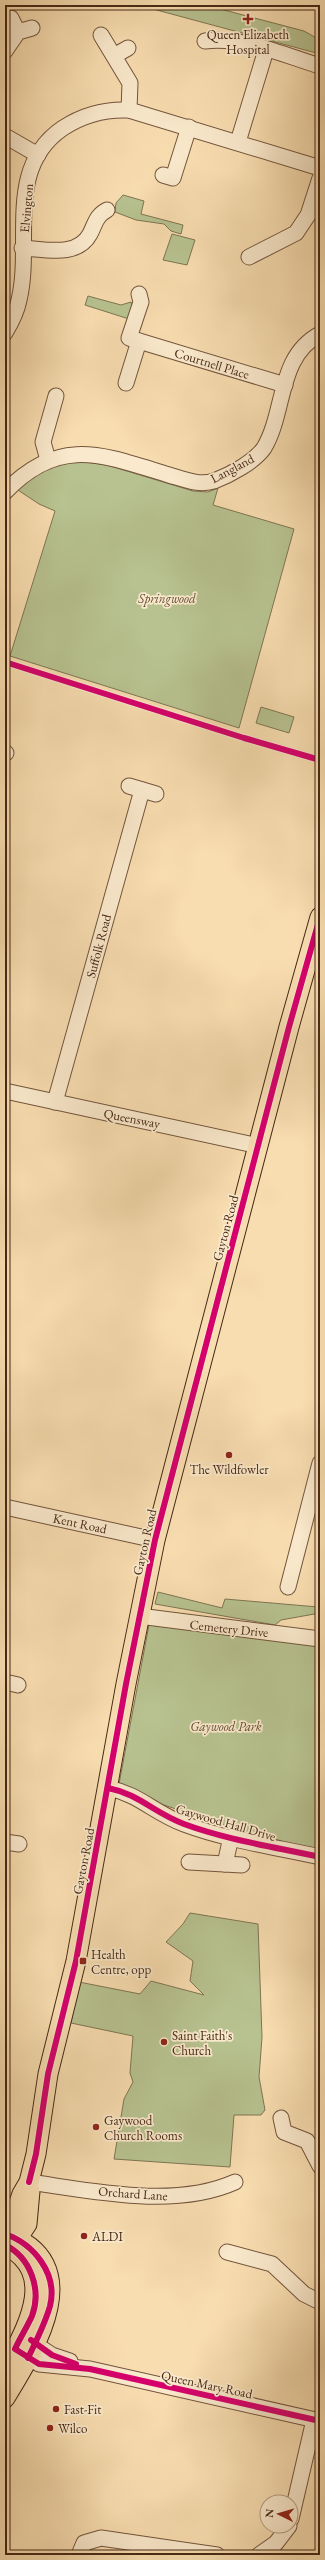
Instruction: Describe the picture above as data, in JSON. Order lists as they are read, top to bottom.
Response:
{
  "streets": {
    "main road": ["Gayton Road"],
    "street": [
      "Elvington",
      "Courtnell Place",
      "Langland",
      "Suffolk Road",
      "Queensway",
      "Kent Road",
      "Cemetery Drive",
      "Gaywood Hall Drive",
      "Orchard Lane",
      "Queen Mary Road"
    ]
  },
  "crossings": [
    ["Courtnell Place", "Langland"],
    ["Suffolk Road", "Queensway"],
    ["Queensway", "Gayton Road"],
    ["Gayton Road", "Kent Road"],
    ["Gayton Road", "Cemetery Drive"],
    ["Gayton Road", "Gaywood Hall Drive"],
    ["Gayton Road", "Orchard Lane"]
  ],
  "parks": ["Springwood", "Gaywood Park"],
  "places": {
    "health": ["Queen Elizabeth Hospital"],
    "other": [
      "The Wildfowler",
      "Saint Faith's Church",
      "Gaywood Church Rooms",
      "ALDI",
      "Fast-Fit",
      "Wilco"
    ],
    "transit": ["Health Centre, opp"]
  },
  "north": "left"
}
